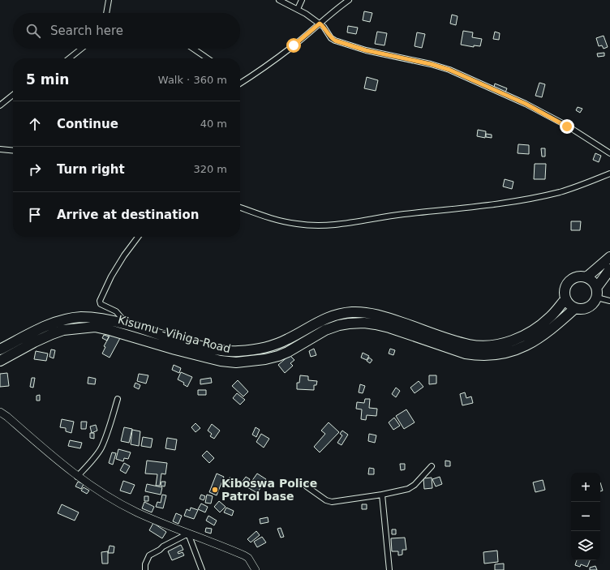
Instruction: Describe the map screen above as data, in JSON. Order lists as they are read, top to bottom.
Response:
{
  "streets": {
    "highway": ["Kisumu -Vihiga Road"]
  },
  "places": ["Kiboswa Police Patrol base"],
  "page": {
    "search": "Search here",
    "heading": ["5 min", "Walk · 360 m"],
    "list": [
      ["Continue", "40 m"],
      ["Turn right", "320 m"],
      "Arrive at destination"
    ],
    "map_buttons": ["+", "−"]
  }
}
